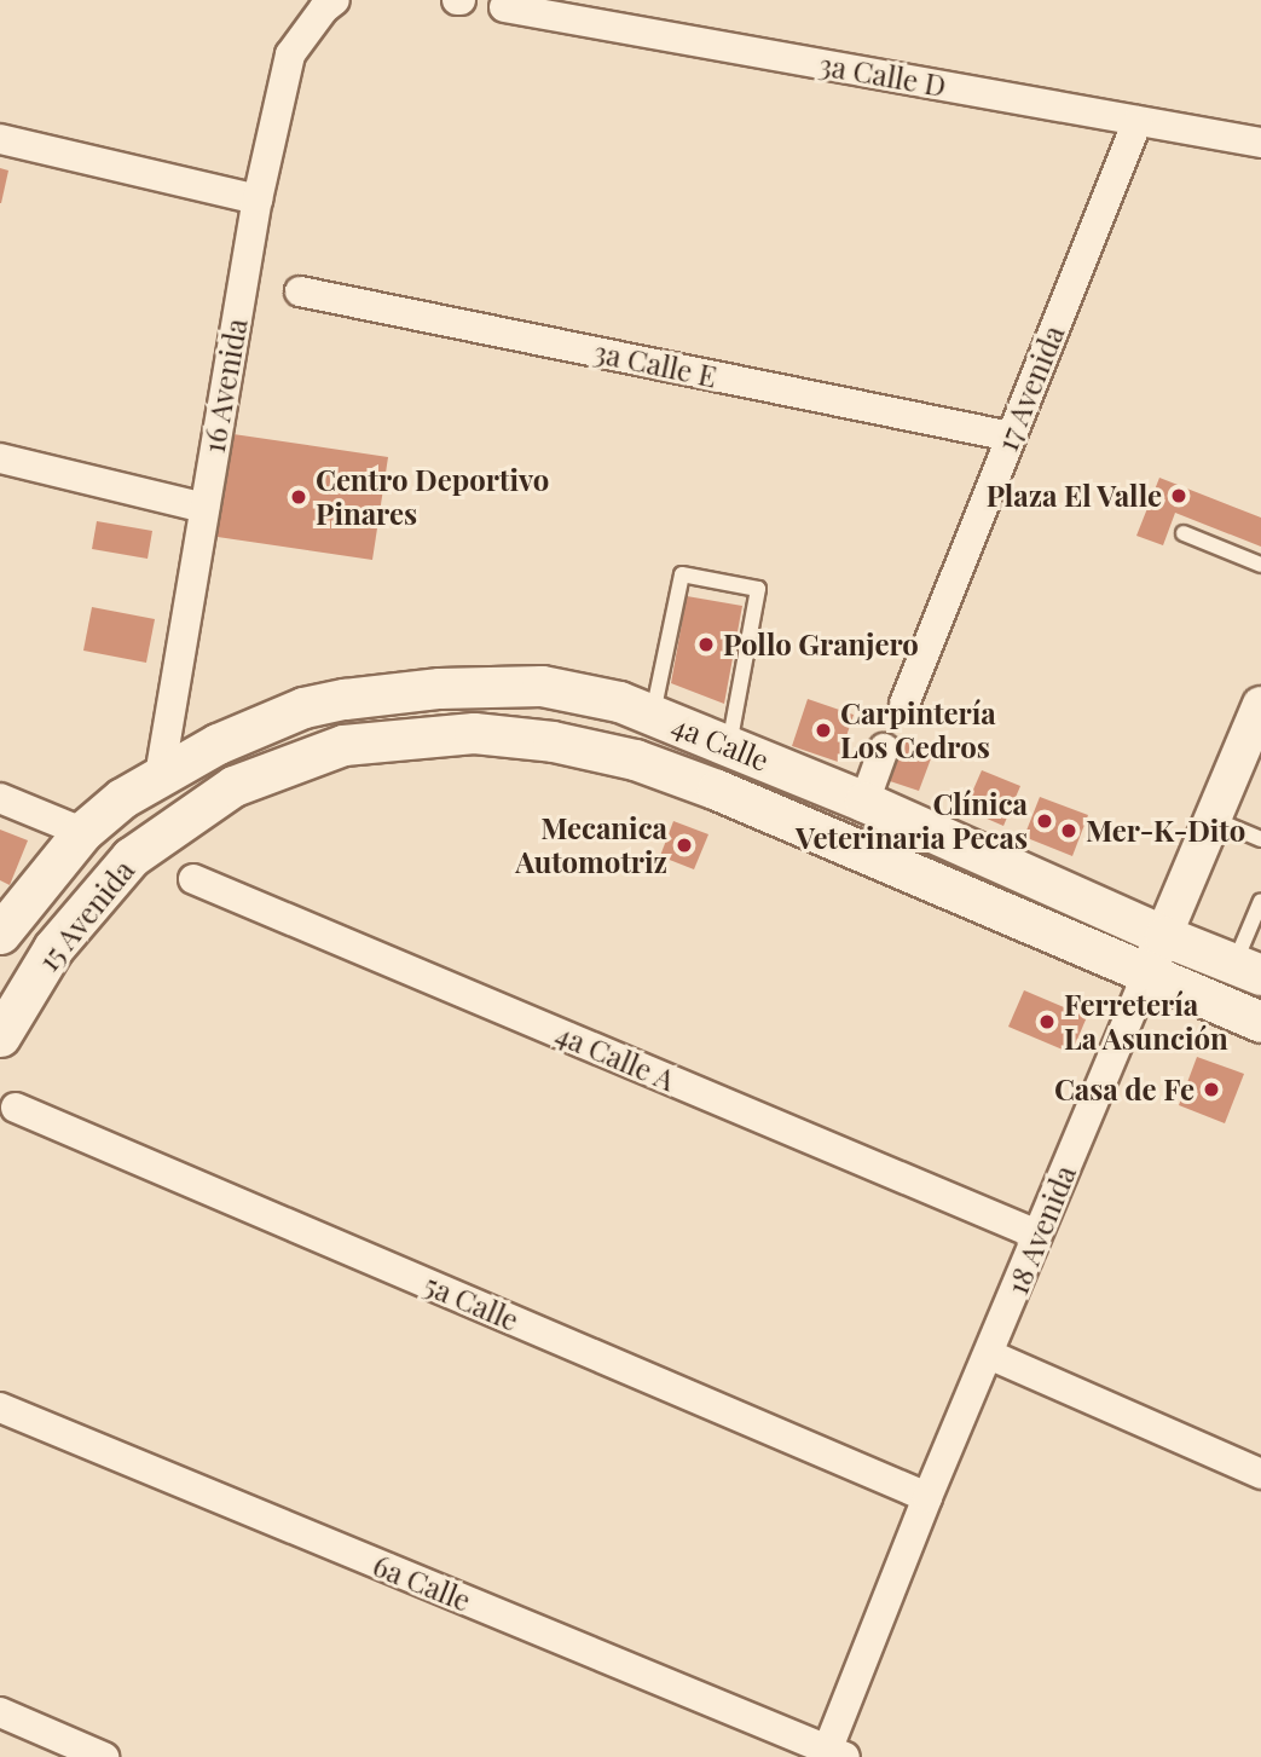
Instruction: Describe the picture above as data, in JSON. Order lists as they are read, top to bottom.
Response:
{
  "streets": {
    "main road": ["4a Calle", "15 Avenida"],
    "street": [
      "3a Calle D",
      "3a Calle E",
      "16 Avenida",
      "17 Avenida",
      "4a Calle A",
      "18 Avenida",
      "5a Calle",
      "6a Calle"
    ]
  },
  "crossings": [
    ["3a Calle D", "17 Avenida"],
    ["3a Calle E", "17 Avenida"],
    ["16 Avenida", "4a Calle"],
    ["16 Avenida", "15 Avenida"],
    ["4a Calle", "15 Avenida"],
    ["4a Calle", "18 Avenida"],
    ["4a Calle A", "18 Avenida"],
    ["18 Avenida", "5a Calle"],
    ["18 Avenida", "6a Calle"]
  ],
  "places": [
    "Plaza El Valle",
    "Centro Deportivo Pinares",
    "Pollo Granjero",
    "Carpintería Los Cedros",
    "Clínica Veterinaria Pecas",
    "Mer-K-Dito",
    "Mecanica Automotriz",
    "Ferretería La Asunción",
    "Casa de Fe"
  ]
}
